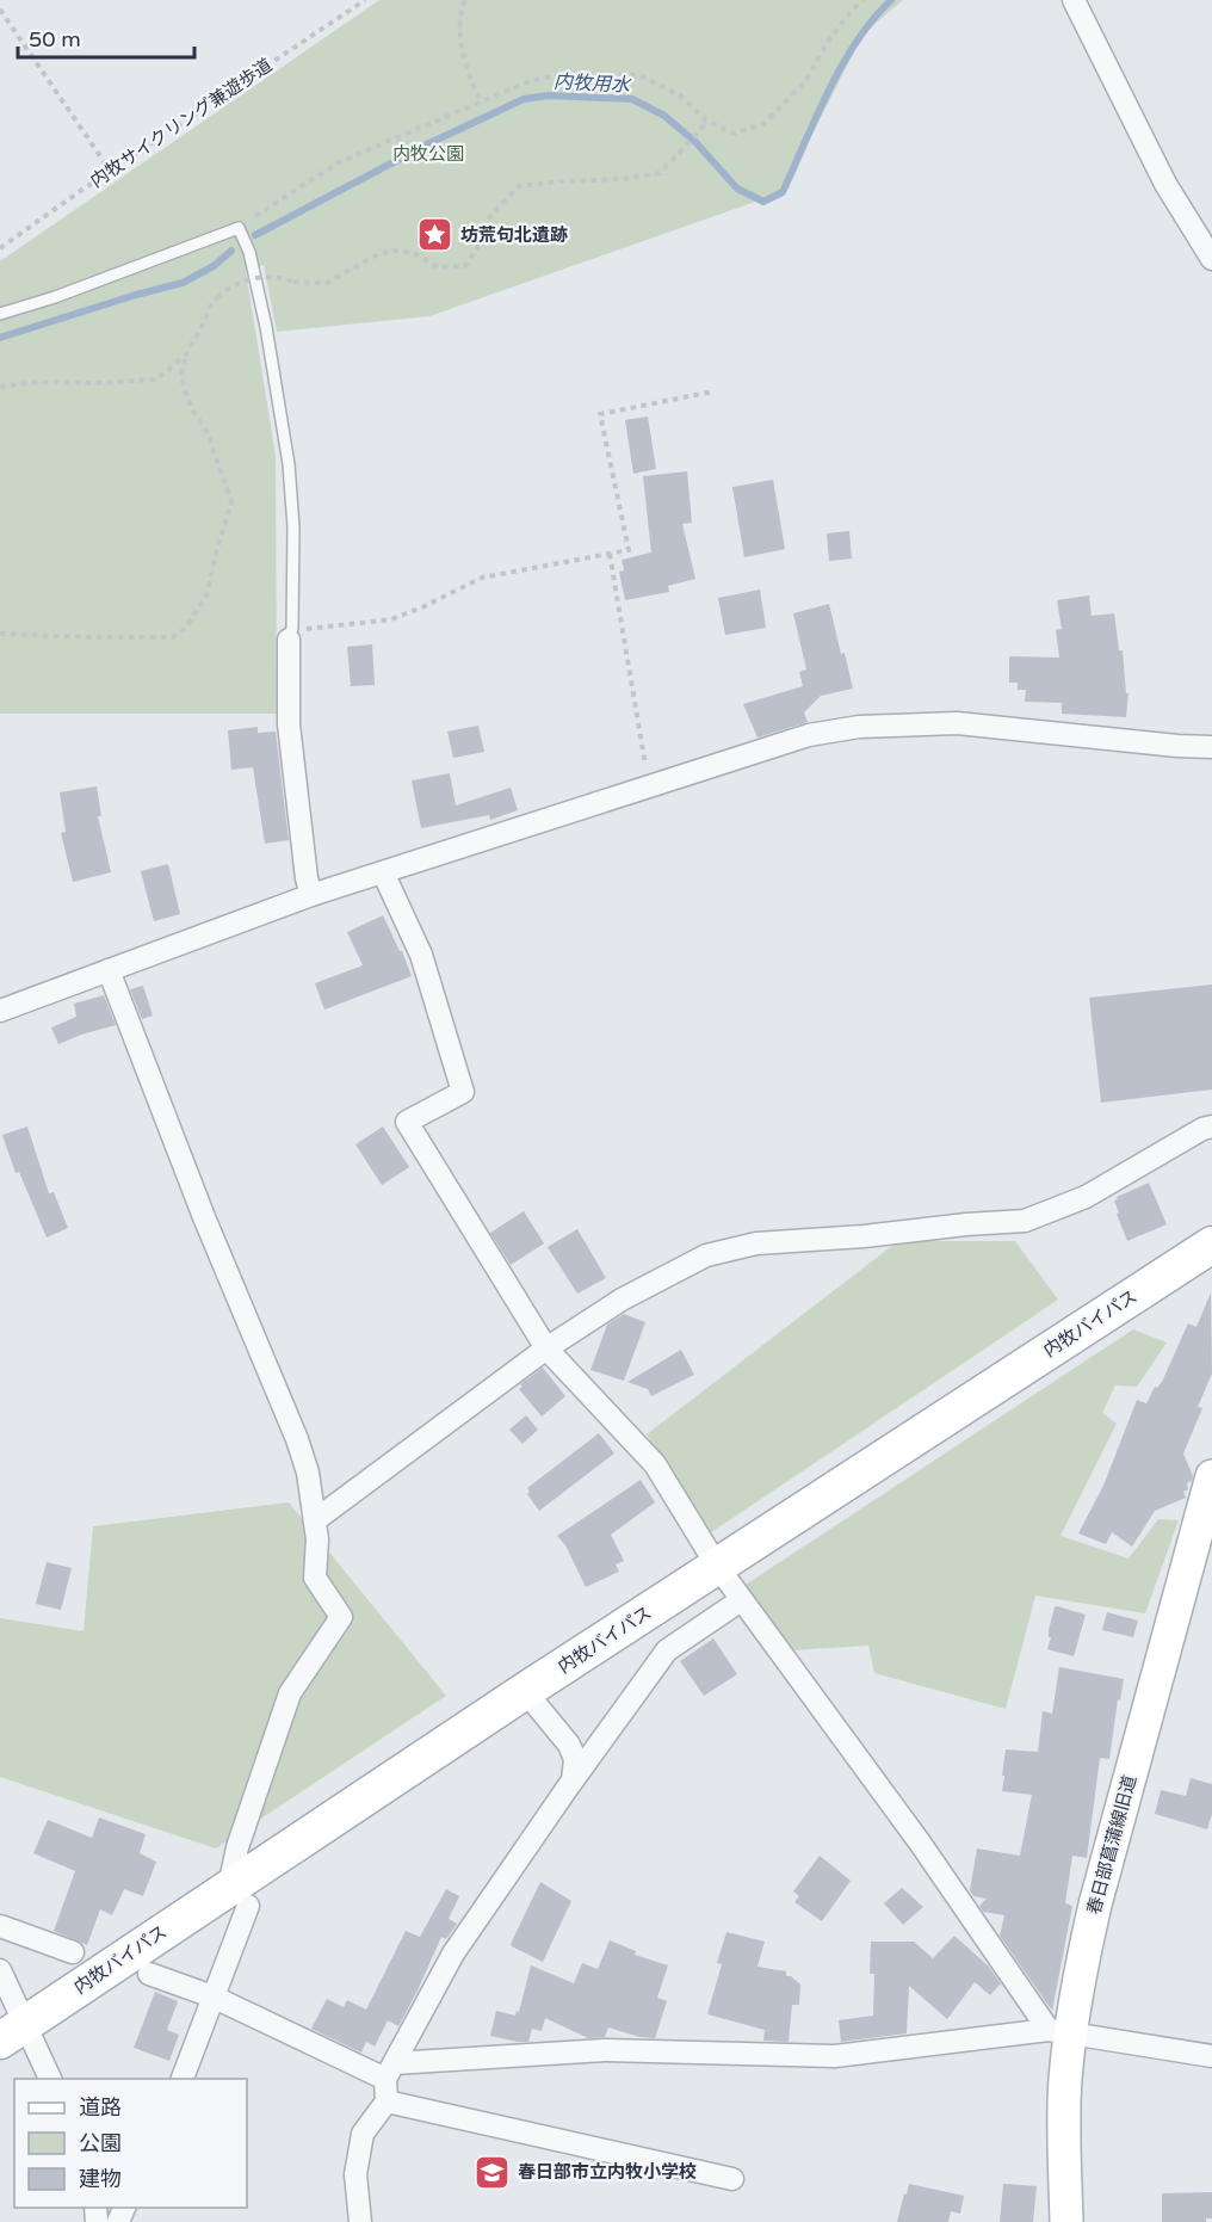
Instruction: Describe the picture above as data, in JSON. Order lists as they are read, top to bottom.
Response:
{
  "streets": {
    "main road": ["内牧バイパス"],
    "street": ["春日部菖蒲線旧道"],
    "path": ["内牧サイクリング兼遊歩道"]
  },
  "water": ["内牧用水"],
  "parks": ["内牧公園"],
  "places": {
    "place": ["坊荒句北遺跡"],
    "school or university": ["春日部市立内牧小学校"]
  },
  "legend": ["道路", "公園", "建物"],
  "scale_bar": "50 m"
}
